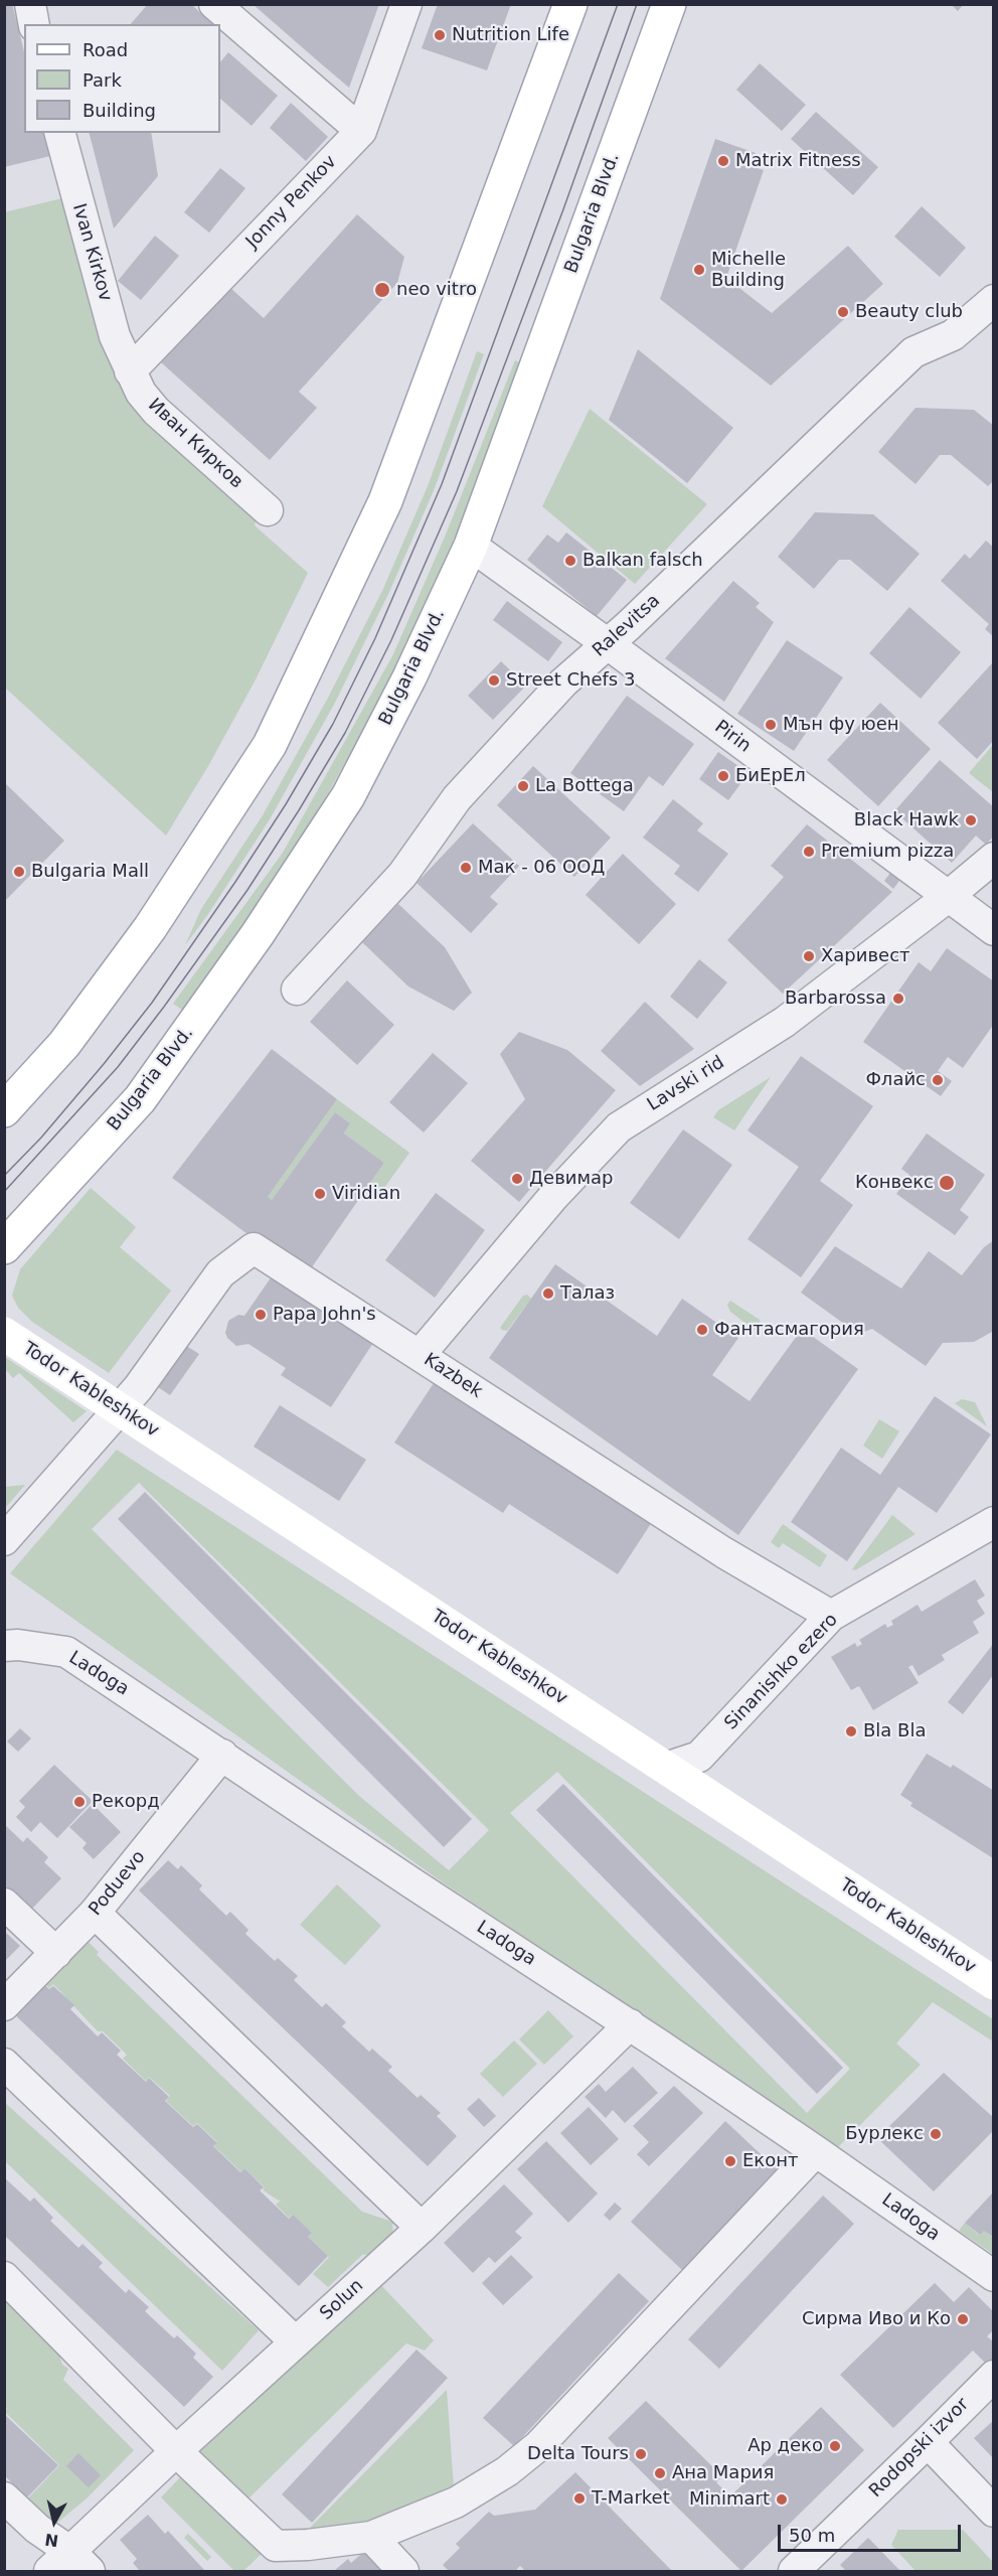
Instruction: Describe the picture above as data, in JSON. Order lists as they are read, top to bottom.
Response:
{
  "streets": {
    "main road": ["Bulgaria Blvd.", "Todor Kableshkov"],
    "street": [
      "Jonny Penkov",
      "Ivan Kirkov",
      "Иван Кирков",
      "Ralevitsa",
      "Pirin",
      "Lavski rid",
      "Kazbek",
      "Sinanishko ezero",
      "Ladoga",
      "Poduevo",
      "Solun",
      "Rodopski izvor"
    ]
  },
  "crossings": [
    ["Jonny Penkov", "Ivan Kirkov"],
    ["Jonny Penkov", "Иван Кирков"],
    ["Bulgaria Blvd.", "Pirin"],
    ["Ivan Kirkov", "Иван Кирков"],
    ["Ralevitsa", "Pirin"],
    ["Pirin", "Lavski rid"],
    ["Lavski rid", "Kazbek"],
    ["Kazbek", "Todor Kableshkov"],
    ["Kazbek", "Sinanishko ezero"],
    ["Todor Kableshkov", "Sinanishko ezero"],
    ["Ladoga", "Poduevo"],
    ["Ladoga", "Solun"]
  ],
  "places": [
    "Nutrition Life",
    "Matrix Fitness",
    "Michelle Building",
    "neo vitro",
    "Beauty club",
    "Balkan falsch",
    "Street Chefs 3",
    "Мън фу юен",
    "БиЕрЕл",
    "La Bottega",
    "Black Hawk",
    "Premium pizza",
    "Мак - 06 ООД",
    "Bulgaria Mall",
    "Харивест",
    "Barbarossa",
    "Флайс",
    "Девимар",
    "Конвекс",
    "Viridian",
    "Талаз",
    "Papa John's",
    "Фантасмагория",
    "Bla Bla",
    "Рекорд",
    "Бурлекс",
    "Еконт",
    "Сирма Иво и Ко",
    "Ар деко",
    "Delta Tours",
    "Ана Мария",
    "T-Market",
    "Minimart"
  ],
  "legend": ["Road", "Park", "Building"],
  "scale_bar": "50 m",
  "north": "bottom"
}
